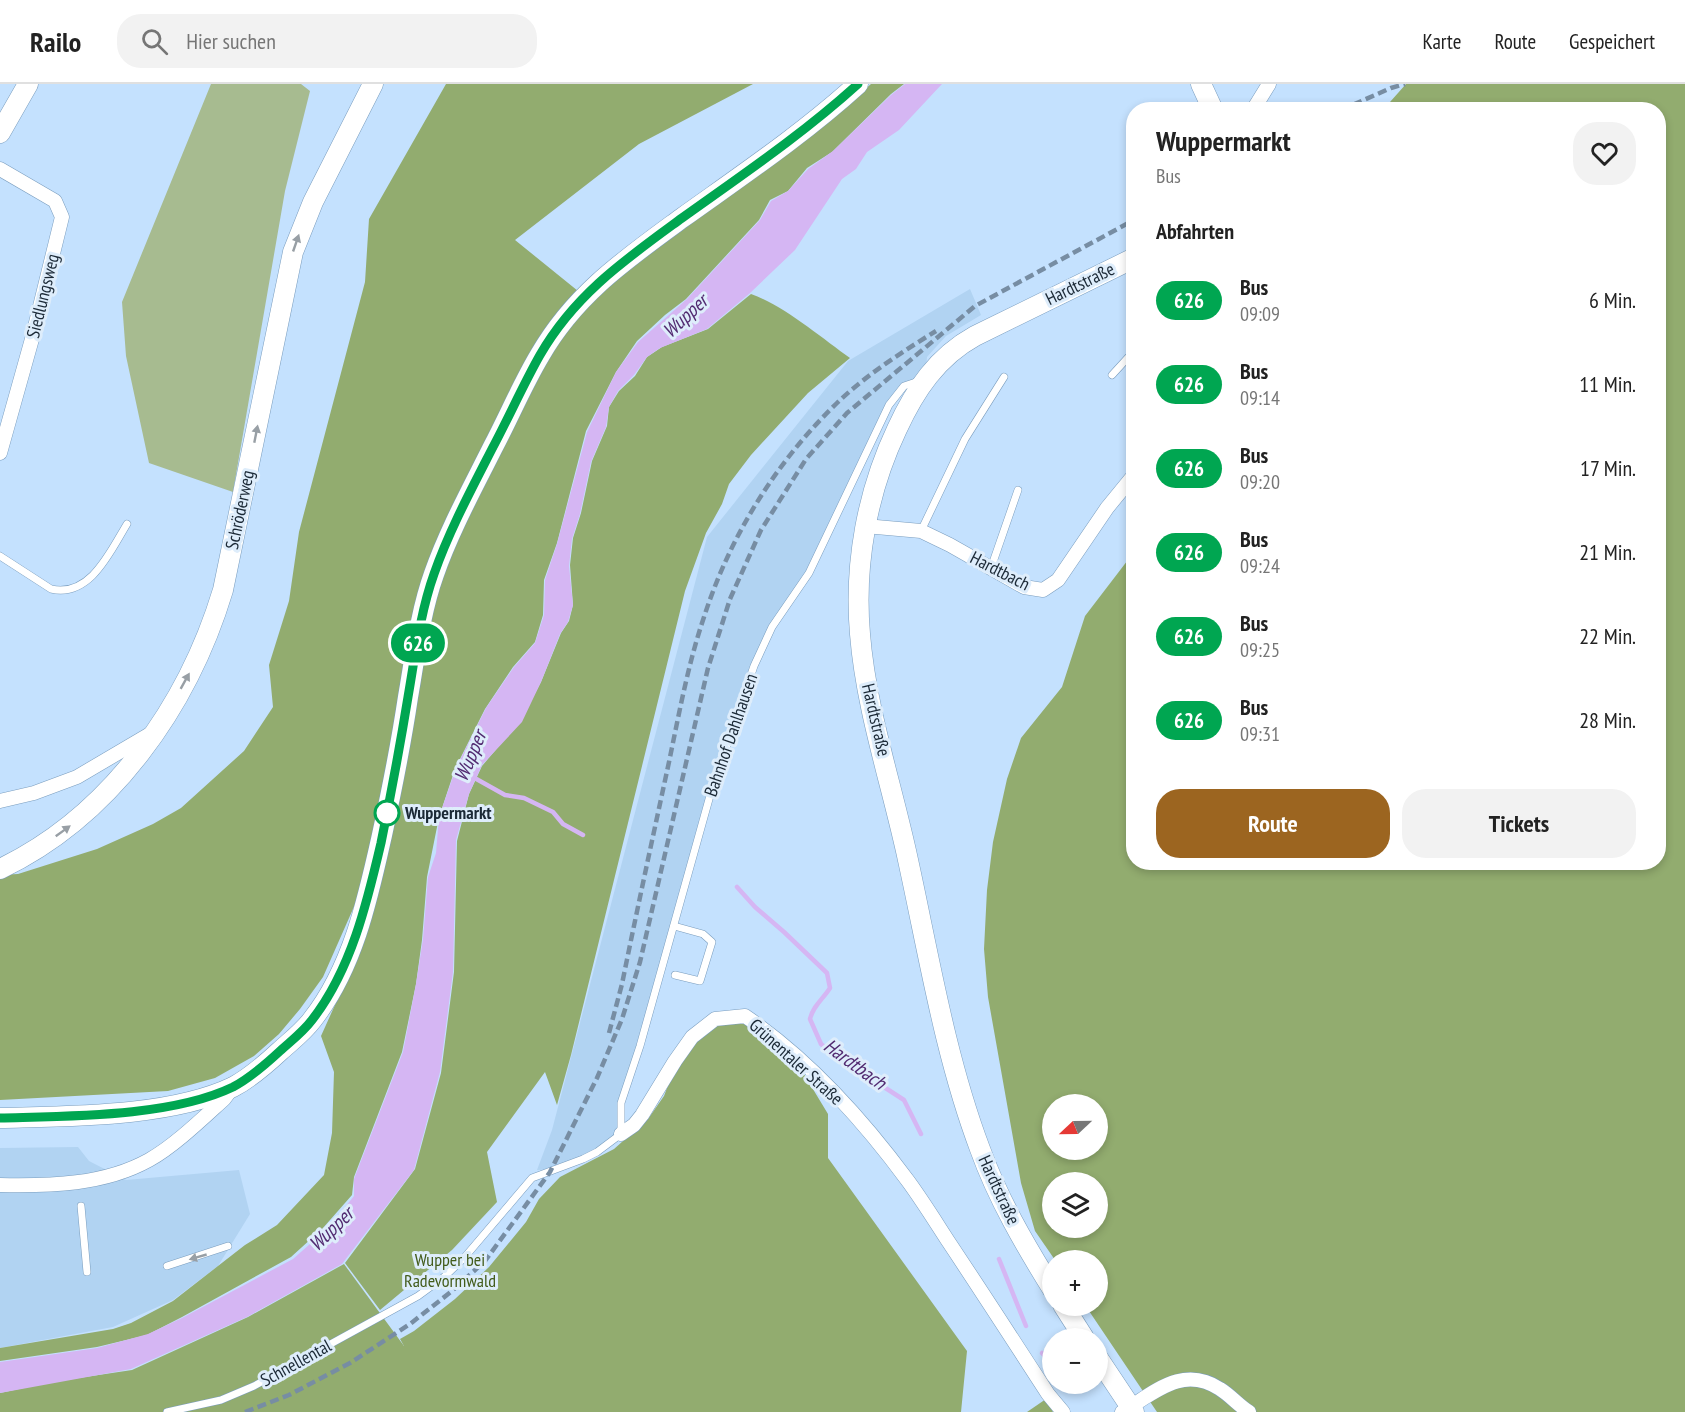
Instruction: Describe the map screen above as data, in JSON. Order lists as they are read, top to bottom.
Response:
{
  "streets": {
    "main road": ["Hardtstraße", "Schröderweg"],
    "street": ["Siedlungsweg", "Hardtbach", "Grünentaler Straße"],
    "lane": ["Bahnhof Dahlhausen", "Schnellental"]
  },
  "crossings": [
    ["Hardtstraße", "Hardtbach"],
    ["Hardtstraße", "Bahnhof Dahlhausen"],
    ["Bahnhof Dahlhausen", "Grünentaler Straße"],
    ["Grünentaler Straße", "Schnellental"]
  ],
  "one_way": ["Schröderweg"],
  "water": ["Wupper", "Hardtbach"],
  "parks": ["Wupper bei Radevormwald"],
  "places": ["Wuppermarkt"],
  "lines": ["bus line 626"],
  "north": "left",
  "page": {
    "header": "Railo",
    "search": "Hier suchen",
    "nav": ["Karte", "Route", "Gespeichert"],
    "on_map": "626",
    "heading": [
      ["Wuppermarkt", "Bus"],
      "Abfahrten"
    ],
    "list": [
      {
        "mark": "626",
        "name": "Bus",
        "note": "09:09",
        "value": "6 Min."
      },
      {
        "mark": "626",
        "name": "Bus",
        "note": "09:14",
        "value": "11 Min."
      },
      {
        "mark": "626",
        "name": "Bus",
        "note": "09:20",
        "value": "17 Min."
      },
      {
        "mark": "626",
        "name": "Bus",
        "note": "09:24",
        "value": "21 Min."
      },
      {
        "mark": "626",
        "name": "Bus",
        "note": "09:25",
        "value": "22 Min."
      },
      {
        "mark": "626",
        "name": "Bus",
        "note": "09:31",
        "value": "28 Min."
      }
    ],
    "buttons": ["Route", "Tickets"],
    "map_buttons": ["+", "−"]
  }
}
